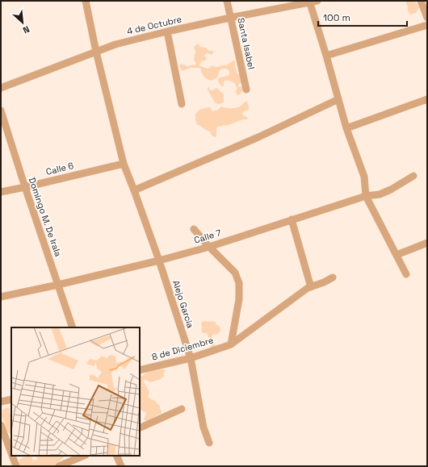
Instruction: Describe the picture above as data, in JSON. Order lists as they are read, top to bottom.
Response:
{
  "streets": {
    "street": [
      "4 de Octubre",
      "Santa Isabel",
      "Calle 6",
      "Domingo M. De Irala",
      "Calle 7",
      "Alejo Garcia",
      "8 de Diciembre"
    ]
  },
  "crossings": [
    ["4 de Octubre", "Santa Isabel"],
    ["4 de Octubre", "Alejo Garcia"],
    ["Calle 6", "Domingo M. De Irala"],
    ["Calle 6", "Alejo Garcia"],
    ["Domingo M. De Irala", "Calle 7"],
    ["Calle 7", "Alejo Garcia"],
    ["Alejo Garcia", "8 de Diciembre"]
  ],
  "scale_bar": "100 m",
  "north": "bottom right"
}
